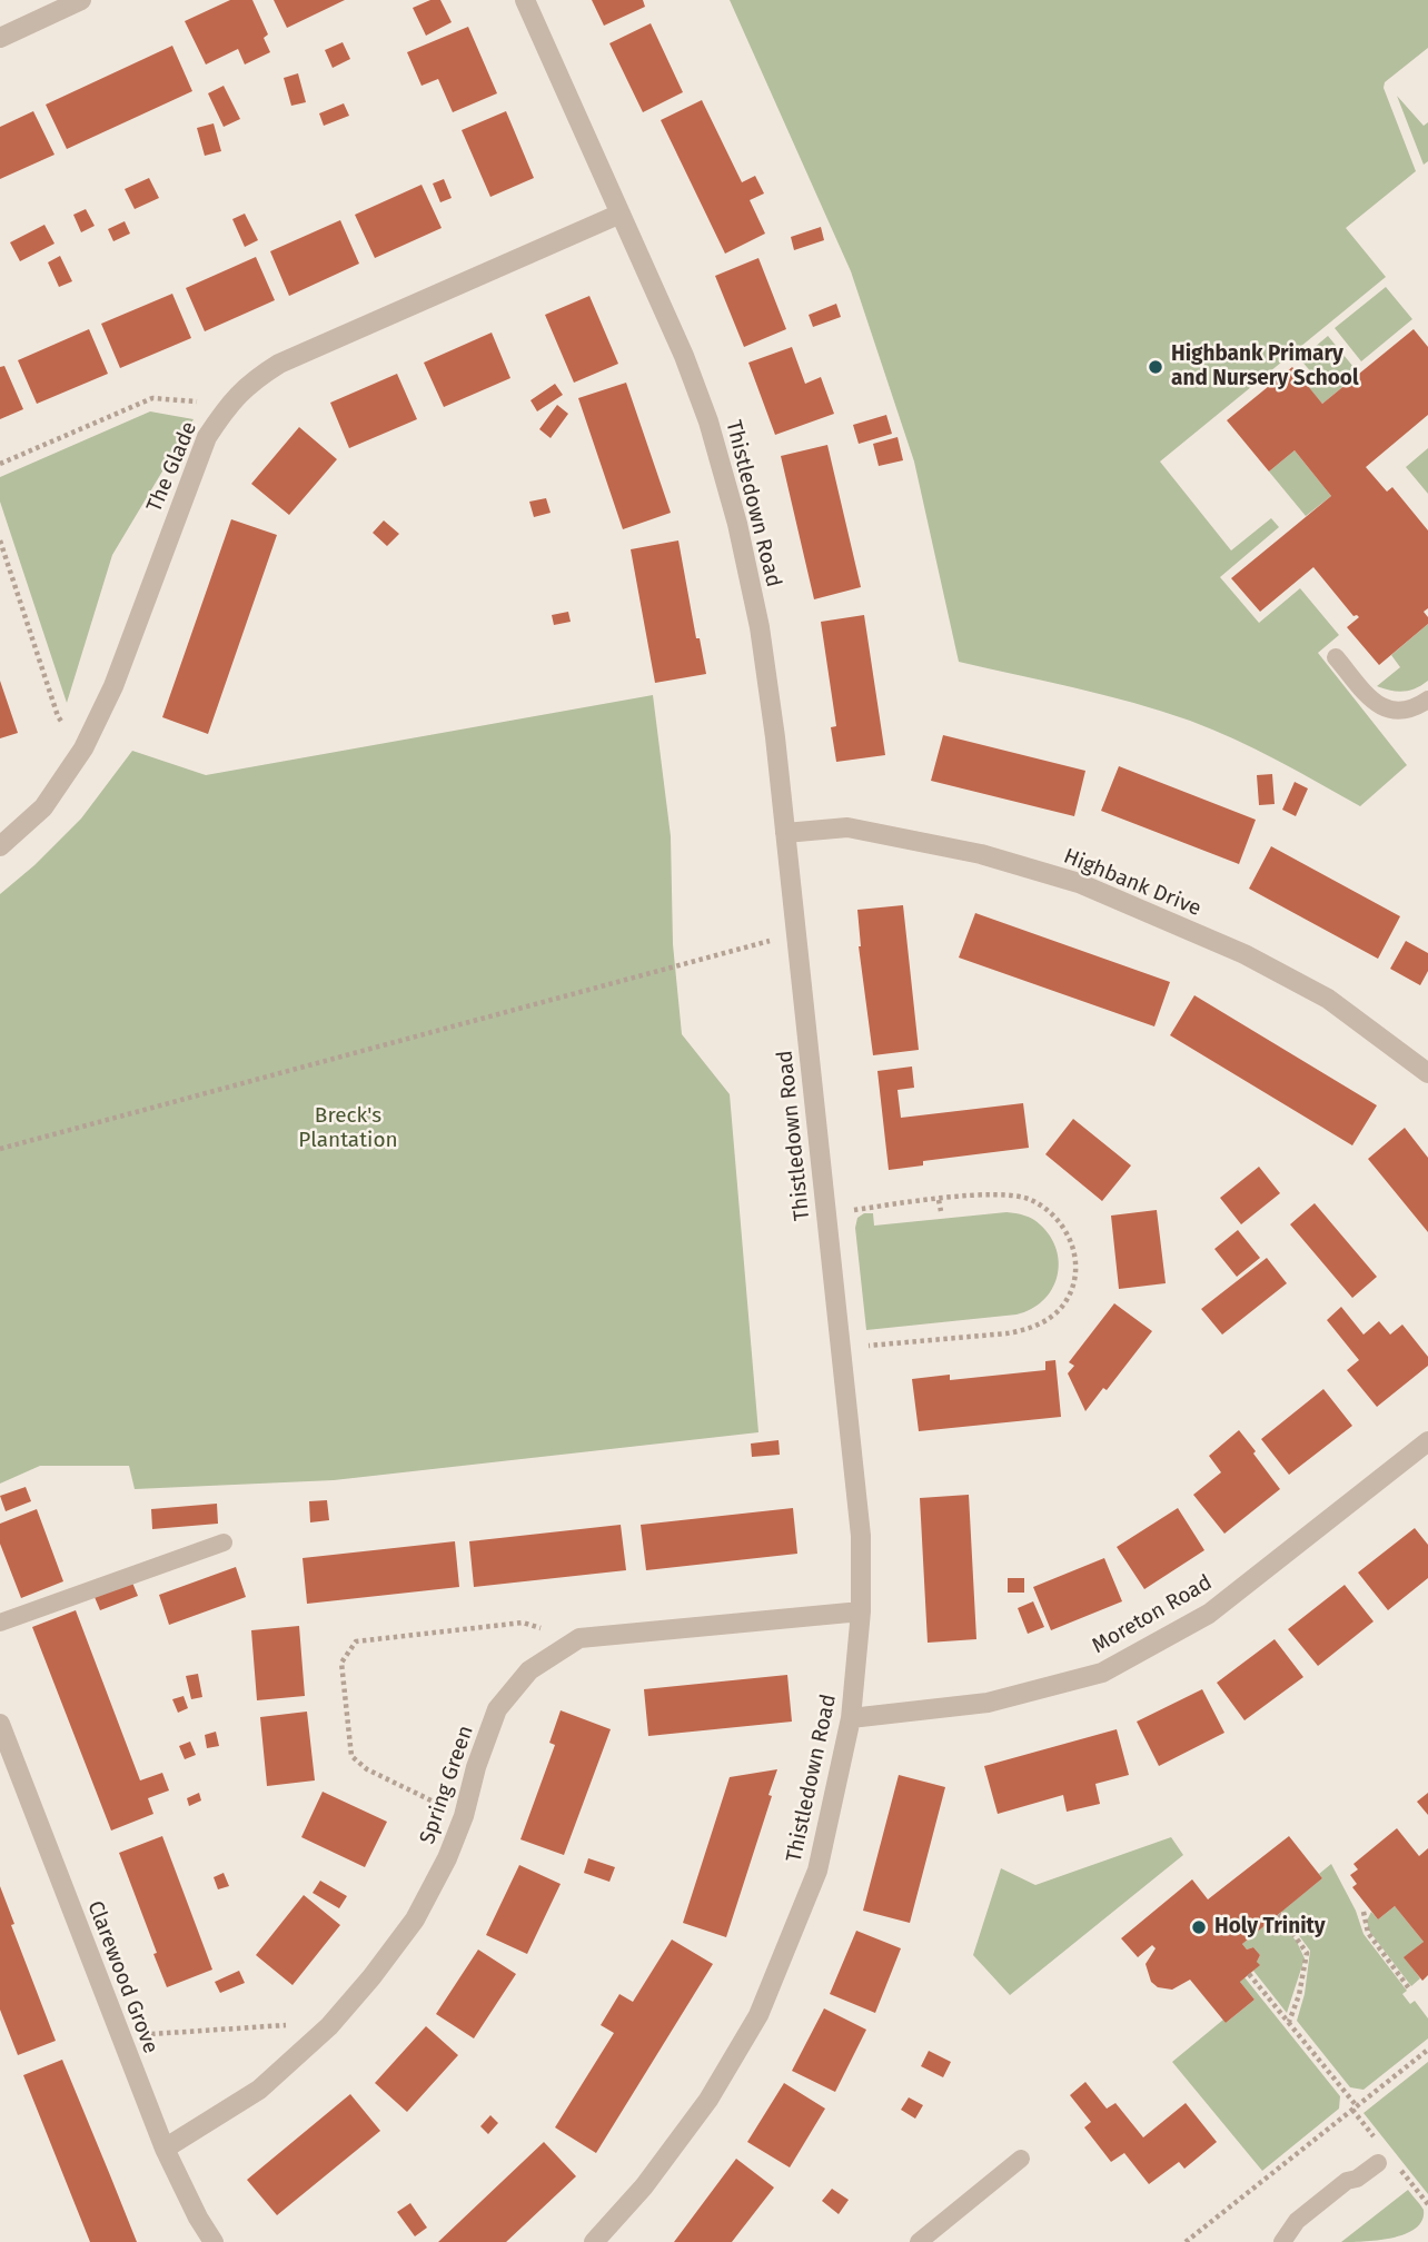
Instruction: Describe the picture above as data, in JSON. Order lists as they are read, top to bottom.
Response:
{
  "streets": {
    "street": [
      "The Glade",
      "Thistledown Road",
      "Highbank Drive",
      "Moreton Road",
      "Spring Green",
      "Clarewood Grove"
    ]
  },
  "crossings": [
    ["The Glade", "Thistledown Road"],
    ["Thistledown Road", "Highbank Drive"],
    ["Thistledown Road", "Moreton Road"],
    ["Thistledown Road", "Spring Green"],
    ["Spring Green", "Clarewood Grove"]
  ],
  "parks": ["Breck's Plantation"],
  "places": ["Highbank Primary and Nursery School", "Holy Trinity"]
}
